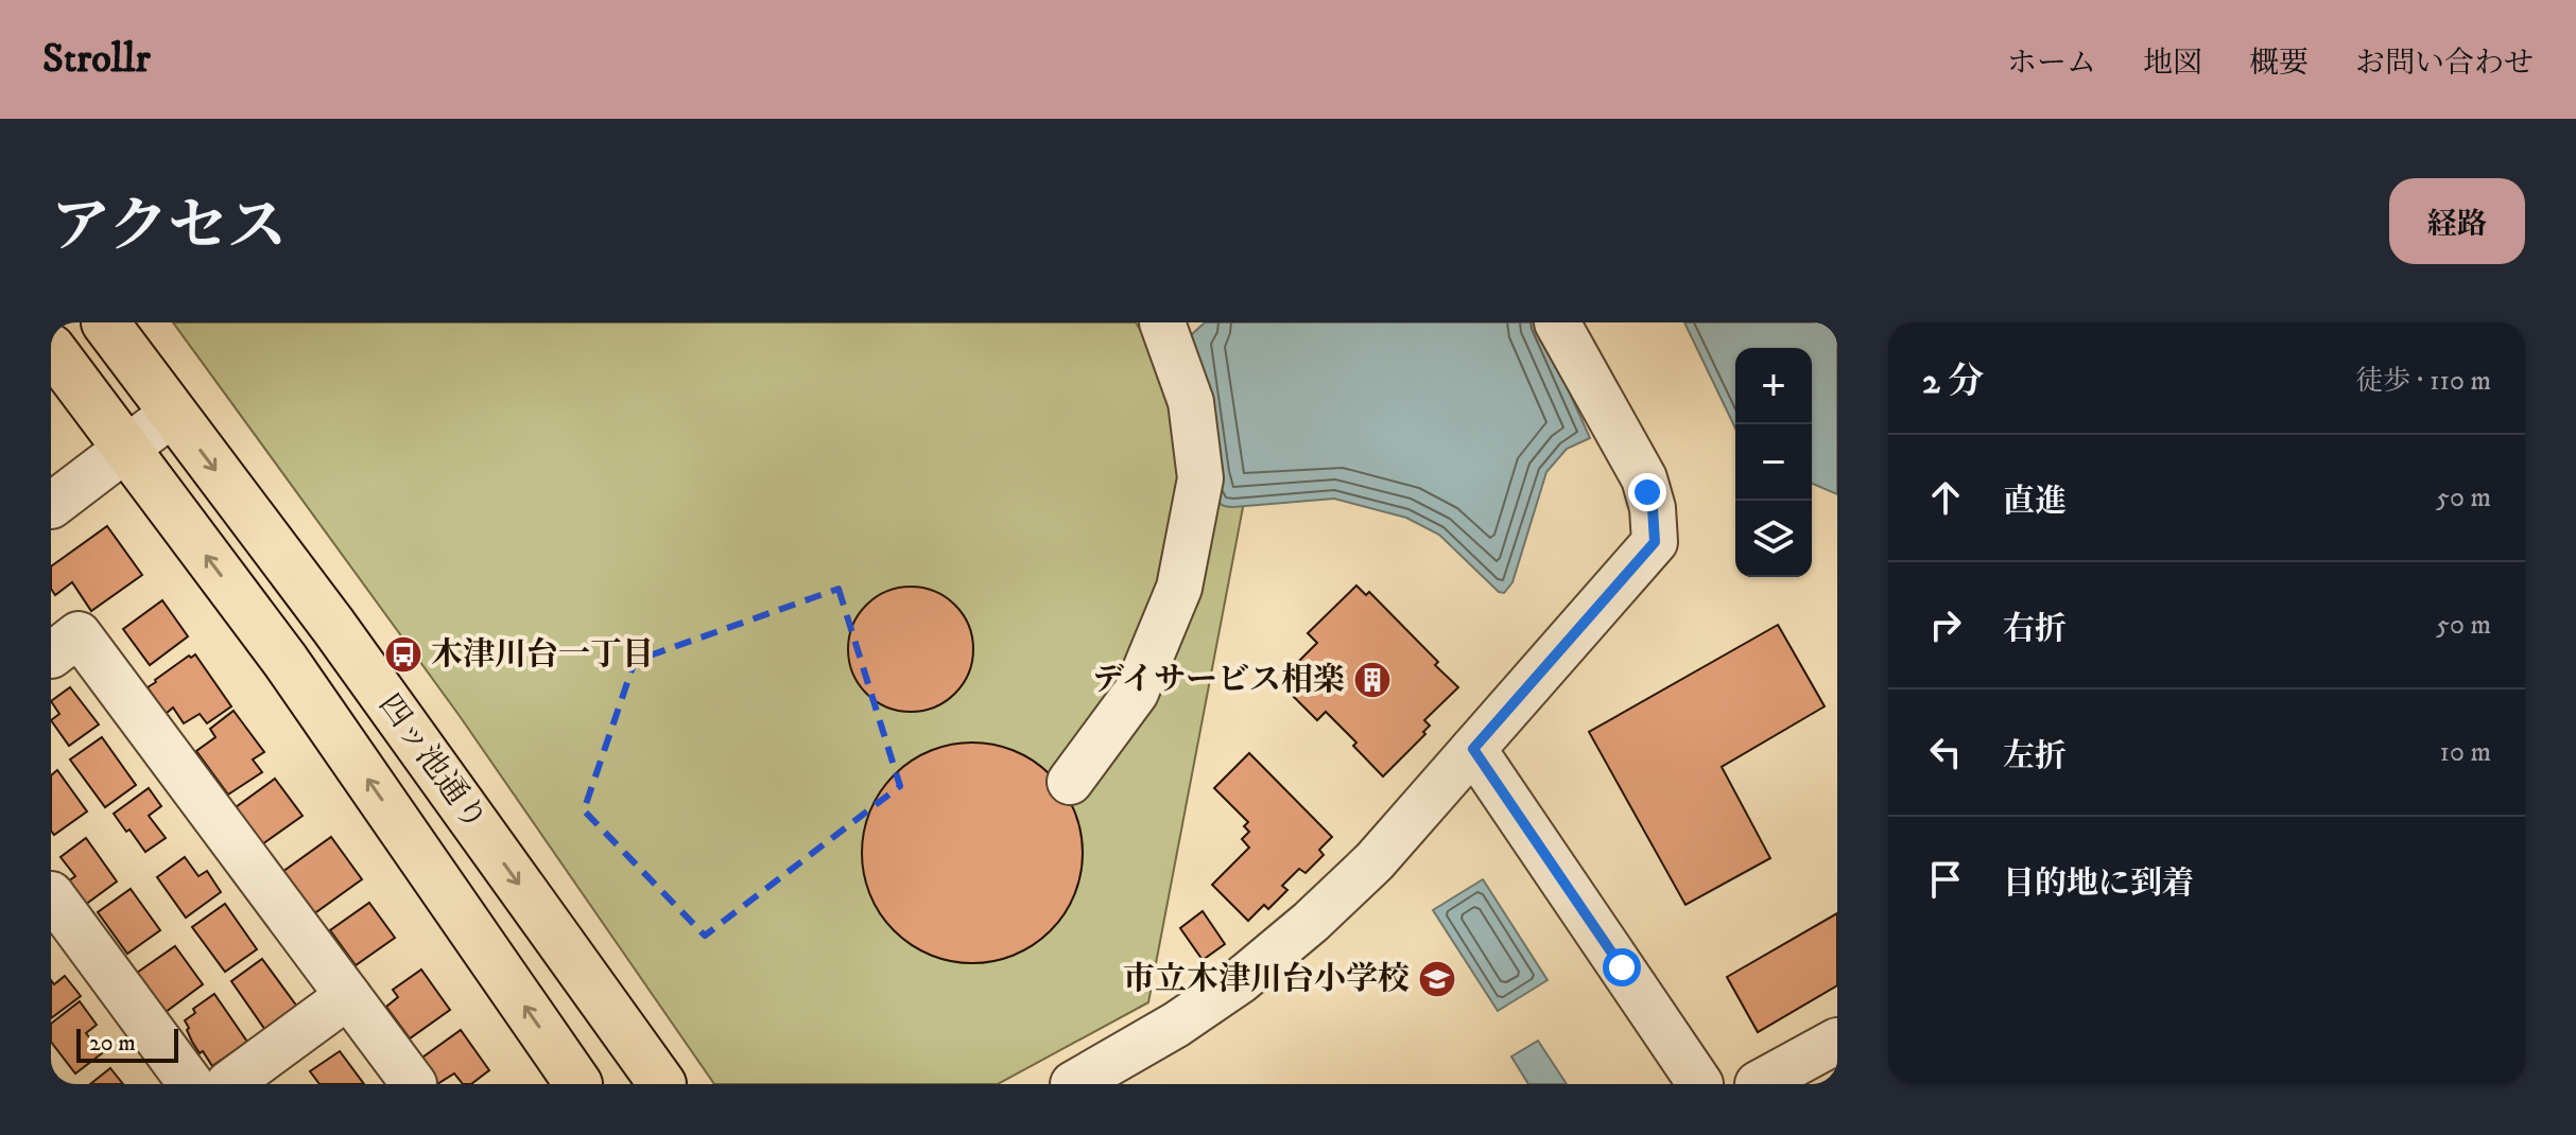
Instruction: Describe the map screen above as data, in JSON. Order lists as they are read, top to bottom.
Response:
{
  "streets": {
    "main road": ["四ッ池通り"]
  },
  "places": {
    "bus stop": ["木津川台一丁目"],
    "building": ["デイサービス相楽"],
    "school or university": ["市立木津川台小学校"]
  },
  "scale_bar": "20 m",
  "page": {
    "header": "Strollr",
    "nav": [
      "ホーム",
      "地図",
      "概要",
      "お問い合わせ"
    ],
    "title": "アクセス",
    "buttons": "経路",
    "heading": ["2 分", "徒歩 · 110 m"],
    "map_buttons": ["+", "−"],
    "list": [
      ["直進", "50 m"],
      ["右折", "50 m"],
      ["左折", "10 m"],
      "目的地に到着"
    ],
    "scale": "20 m"
  }
}
